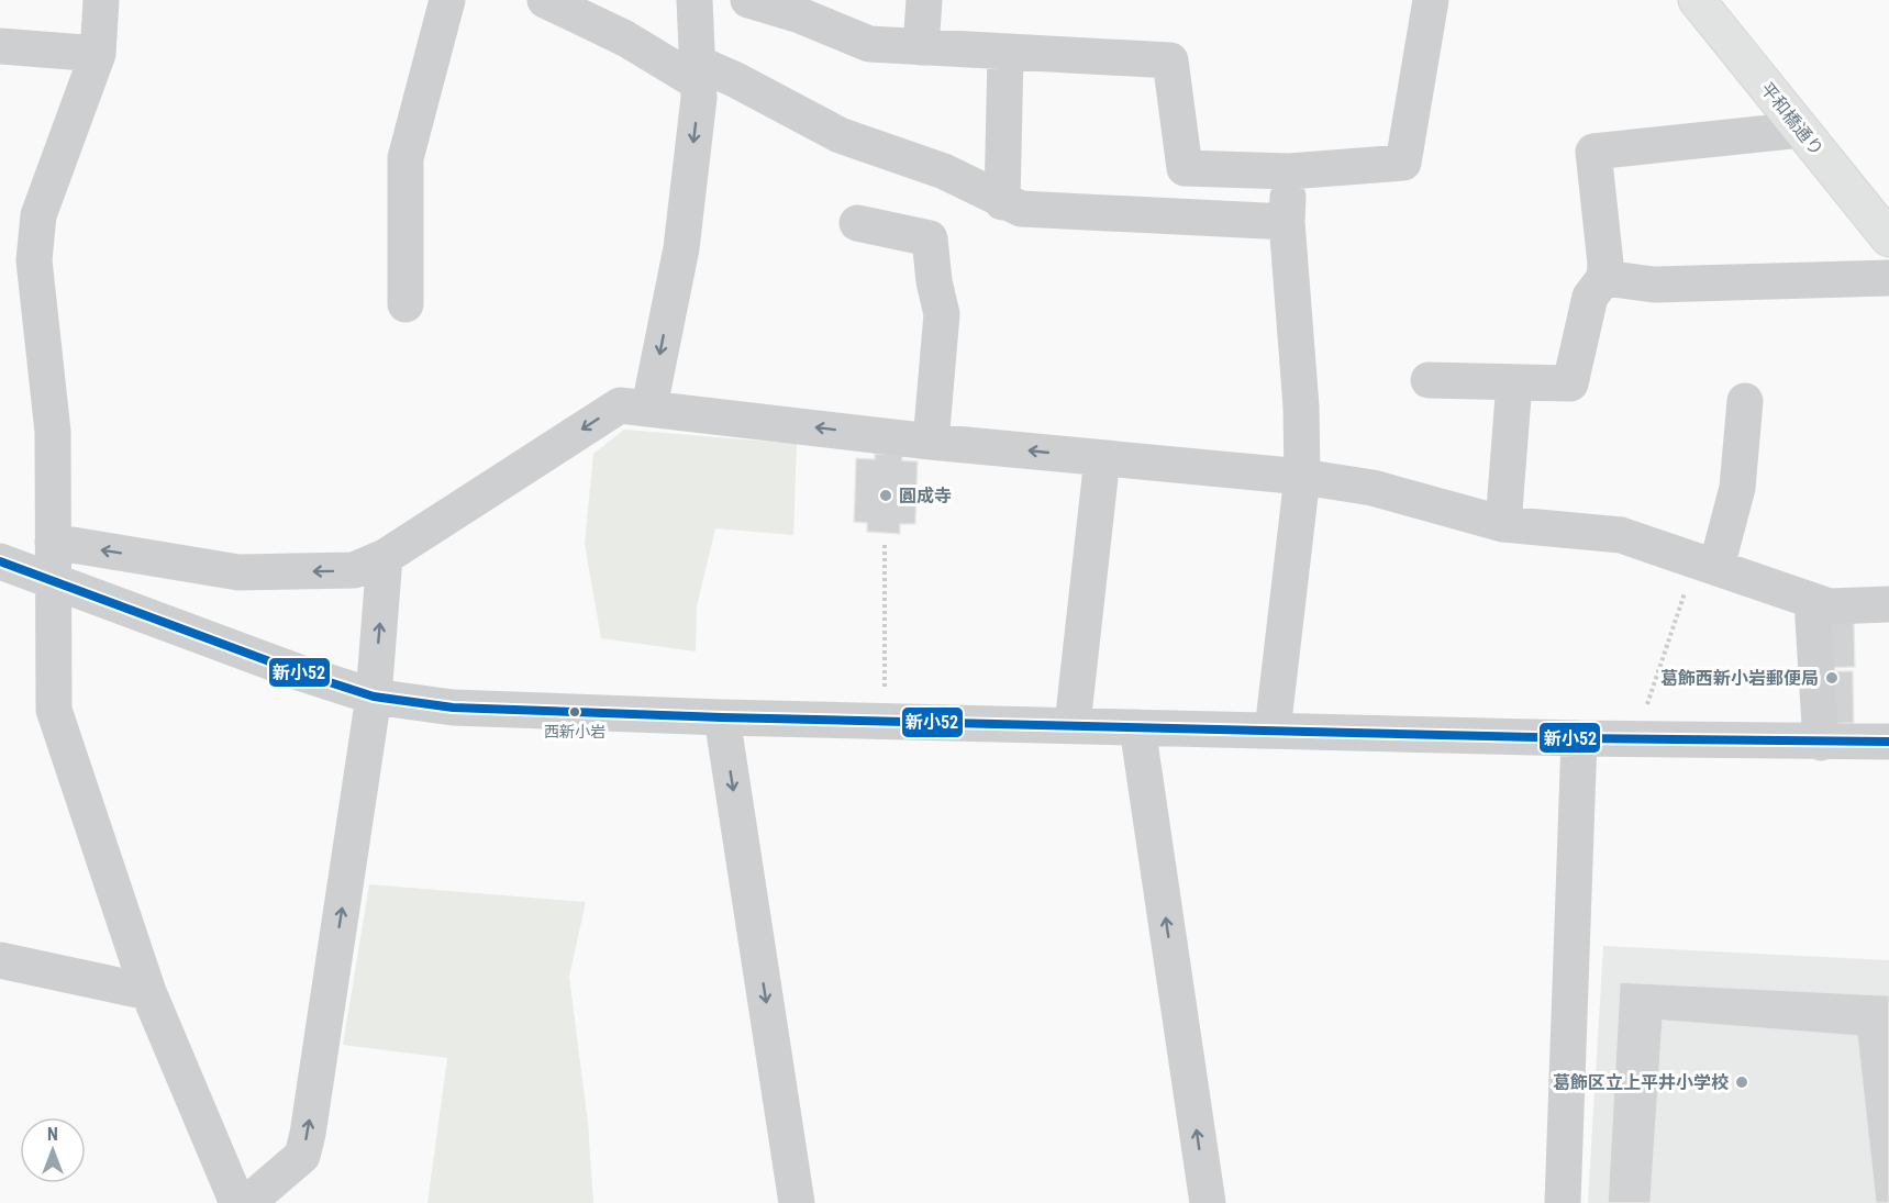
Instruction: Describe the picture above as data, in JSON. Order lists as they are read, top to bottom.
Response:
{
  "streets": {
    "main road": ["平和橋通り"]
  },
  "places": [
    "圓成寺",
    "葛飾西新小岩郵便局",
    "西新小岩",
    "葛飾区立上平井小学校"
  ],
  "lines": ["transit line 新小52"],
  "north": "top"
}
